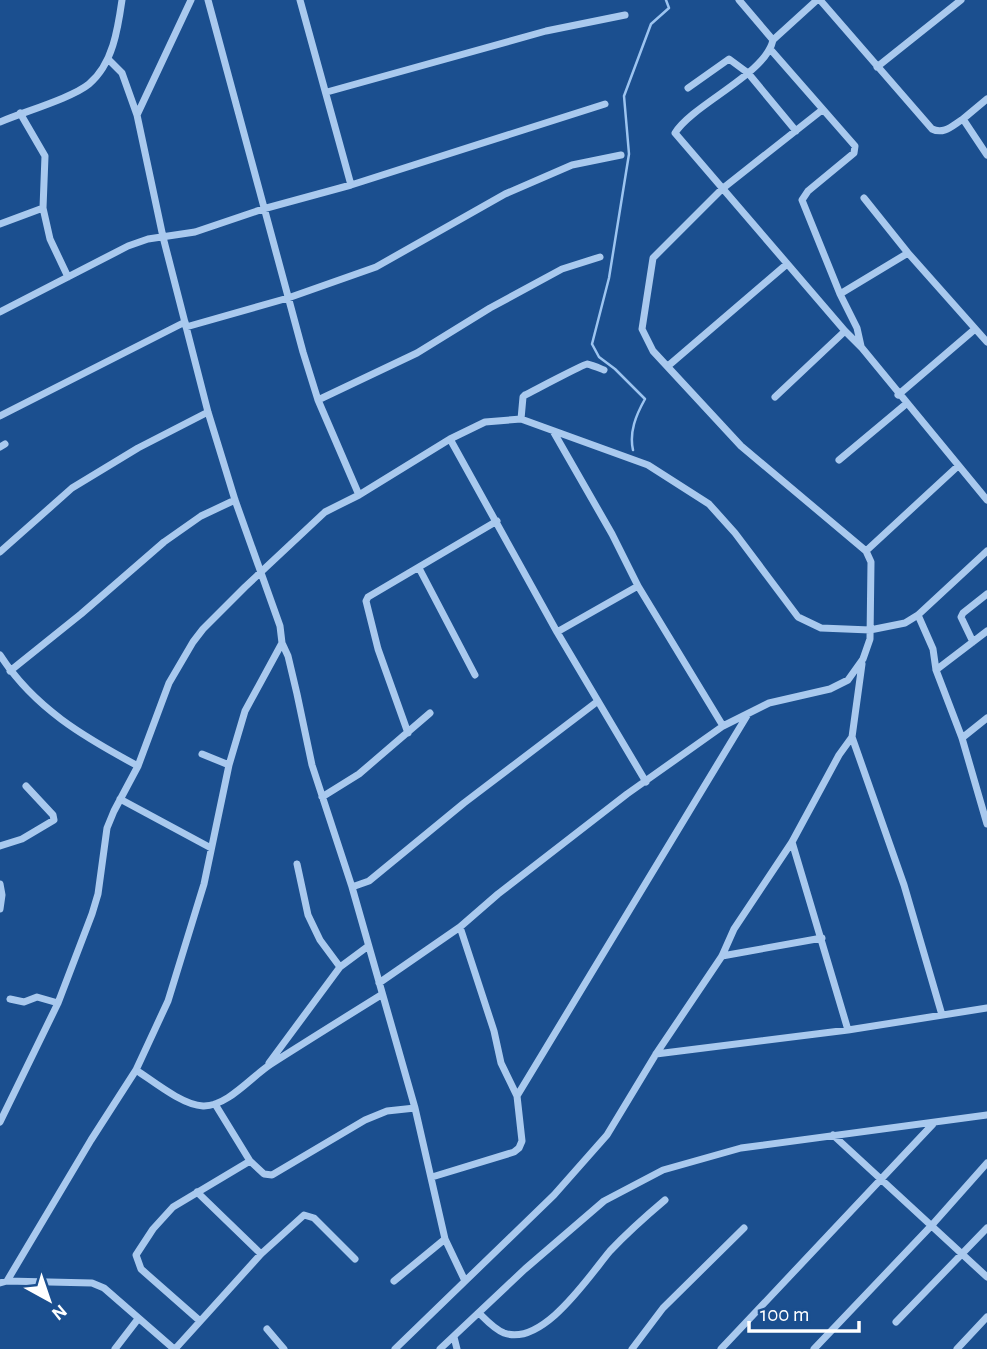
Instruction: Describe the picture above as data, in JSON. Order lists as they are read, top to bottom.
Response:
{
  "scale_bar": "100 m",
  "north": "bottom right"
}
